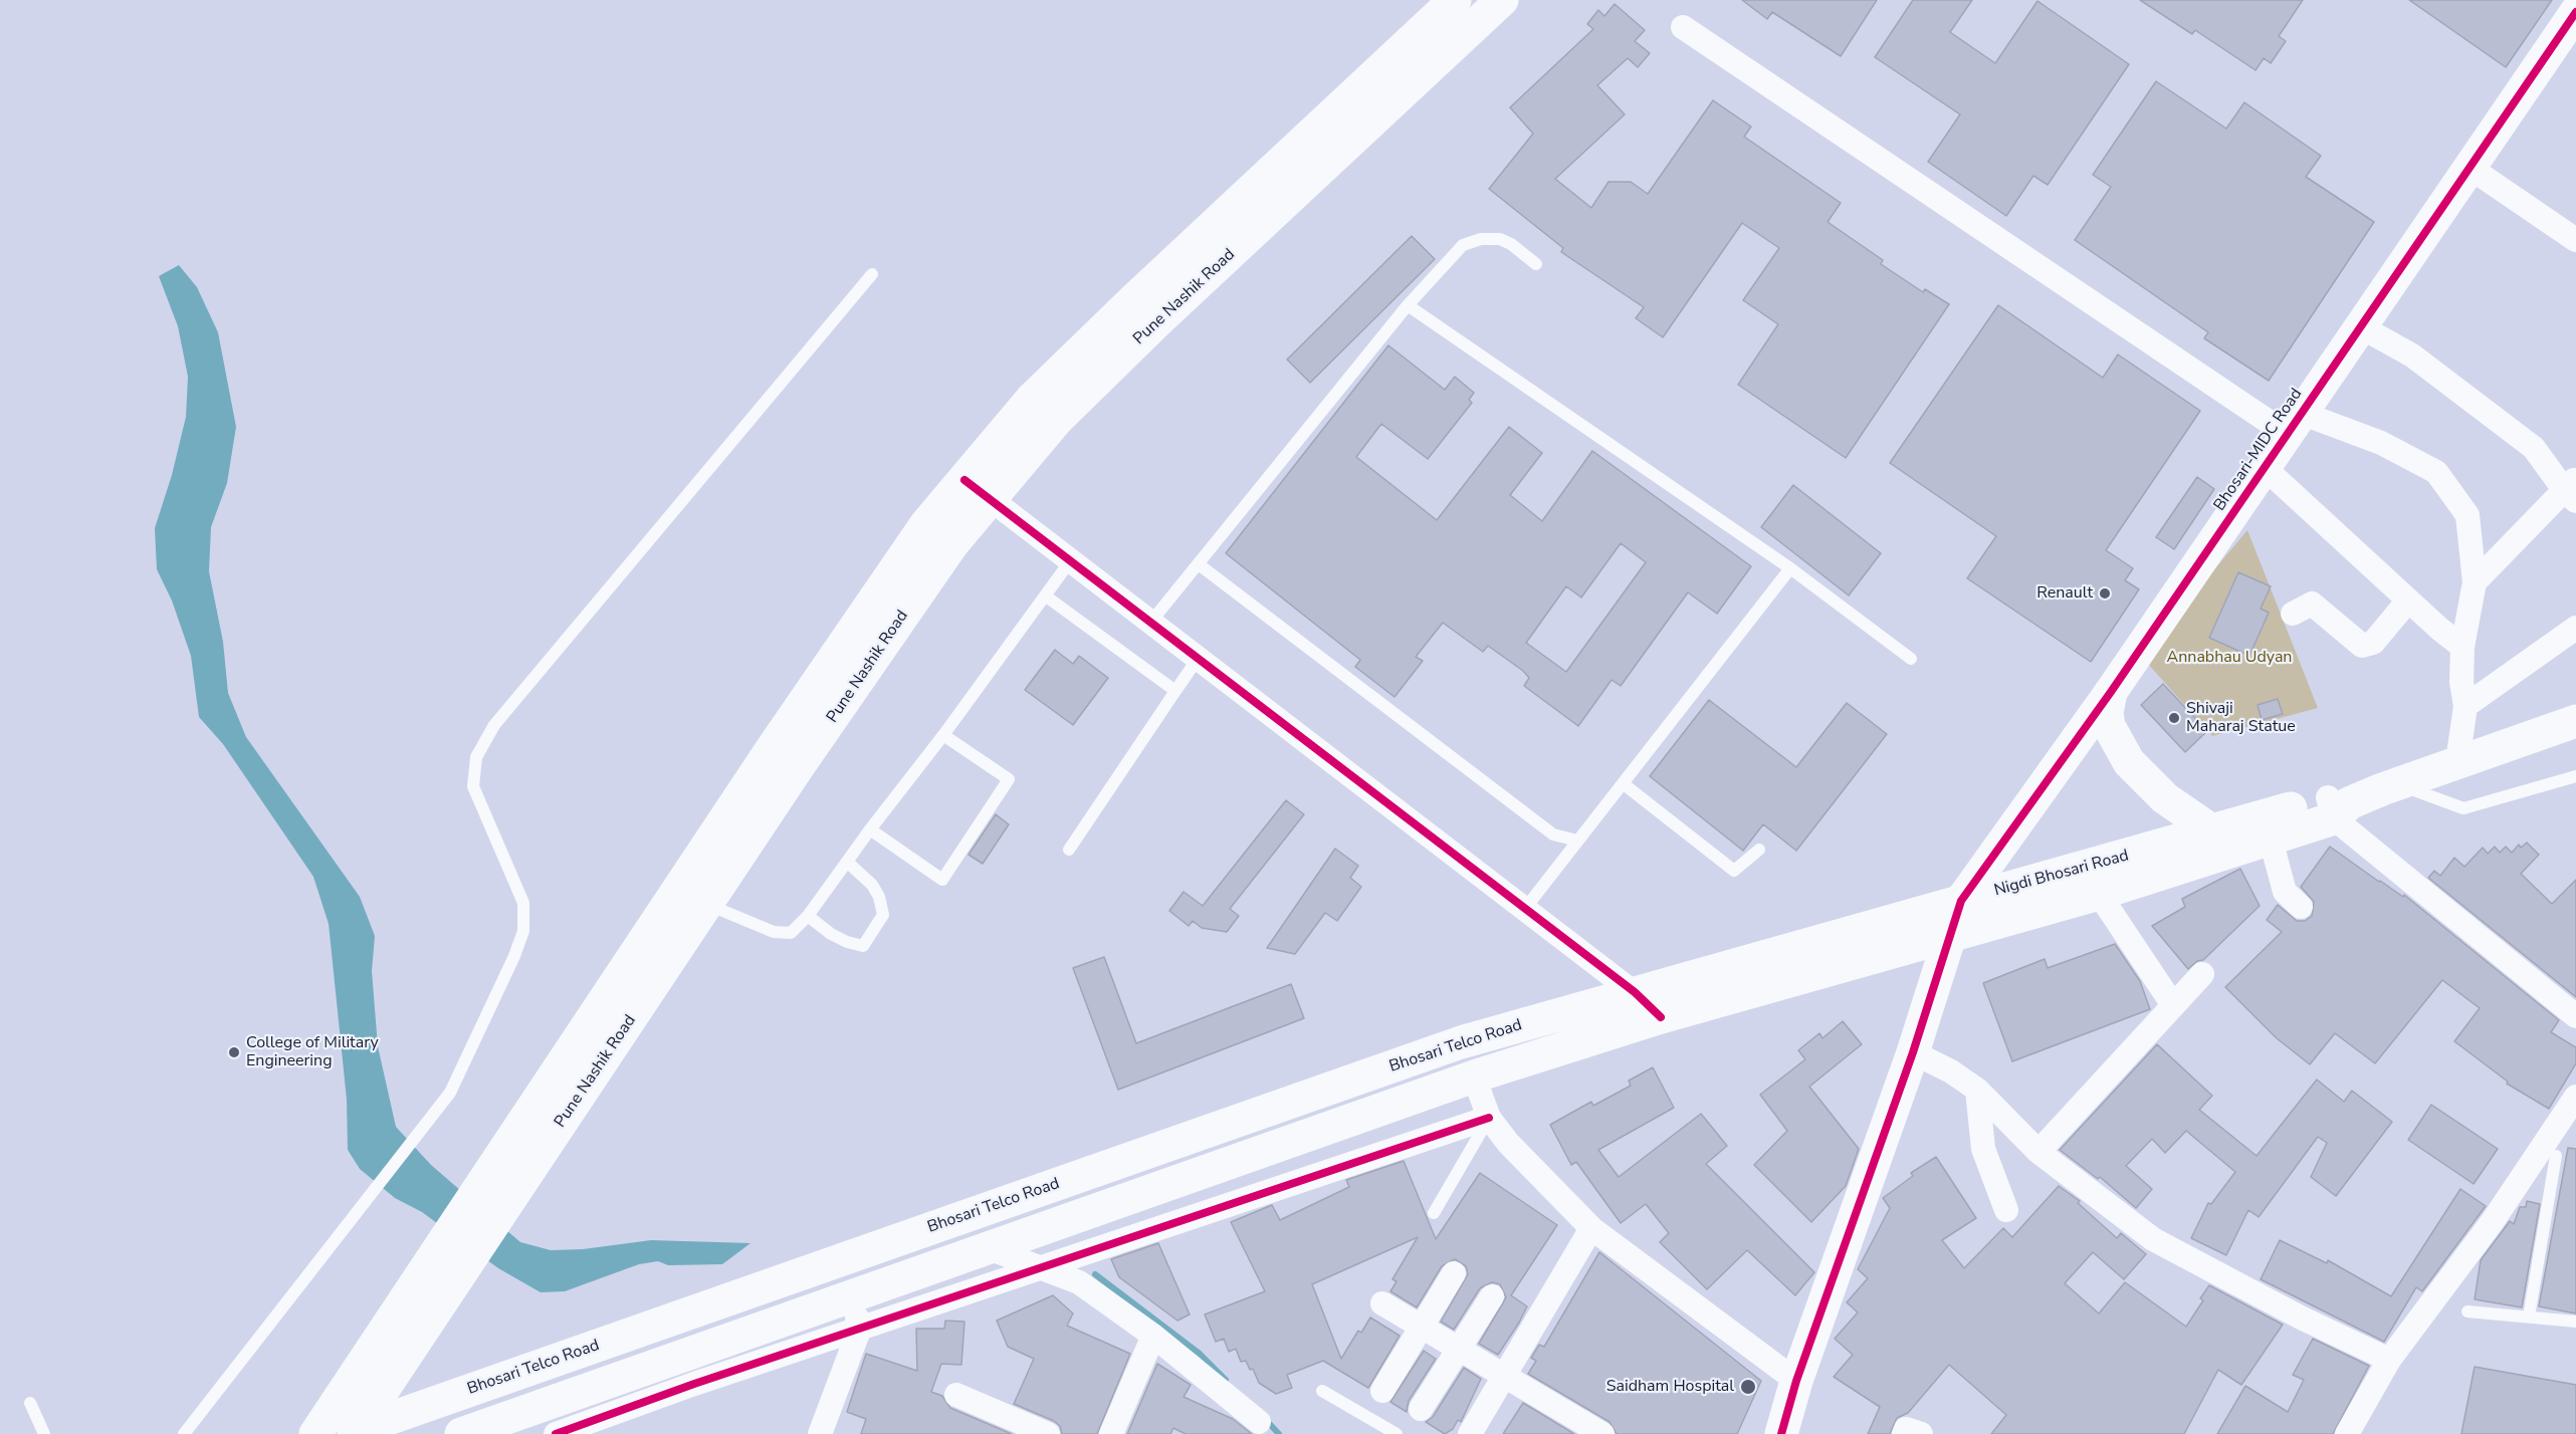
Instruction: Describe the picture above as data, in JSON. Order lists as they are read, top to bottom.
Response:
{
  "streets": {
    "main road": [
      "Pune Nashik Road",
      "Bhosari-MIDC Road",
      "Nigdi Bhosari Road",
      "Bhosari Telco Road"
    ]
  },
  "crossings": [
    ["Pune Nashik Road", "Bhosari Telco Road"],
    ["Bhosari-MIDC Road", "Nigdi Bhosari Road"],
    ["Nigdi Bhosari Road", "Bhosari Telco Road"]
  ],
  "parks": ["Annabhau Udyan"],
  "places": [
    "Renault",
    "Shivaji Maharaj Statue",
    "College of Military Engineering",
    "Saidham Hospital"
  ]
}
